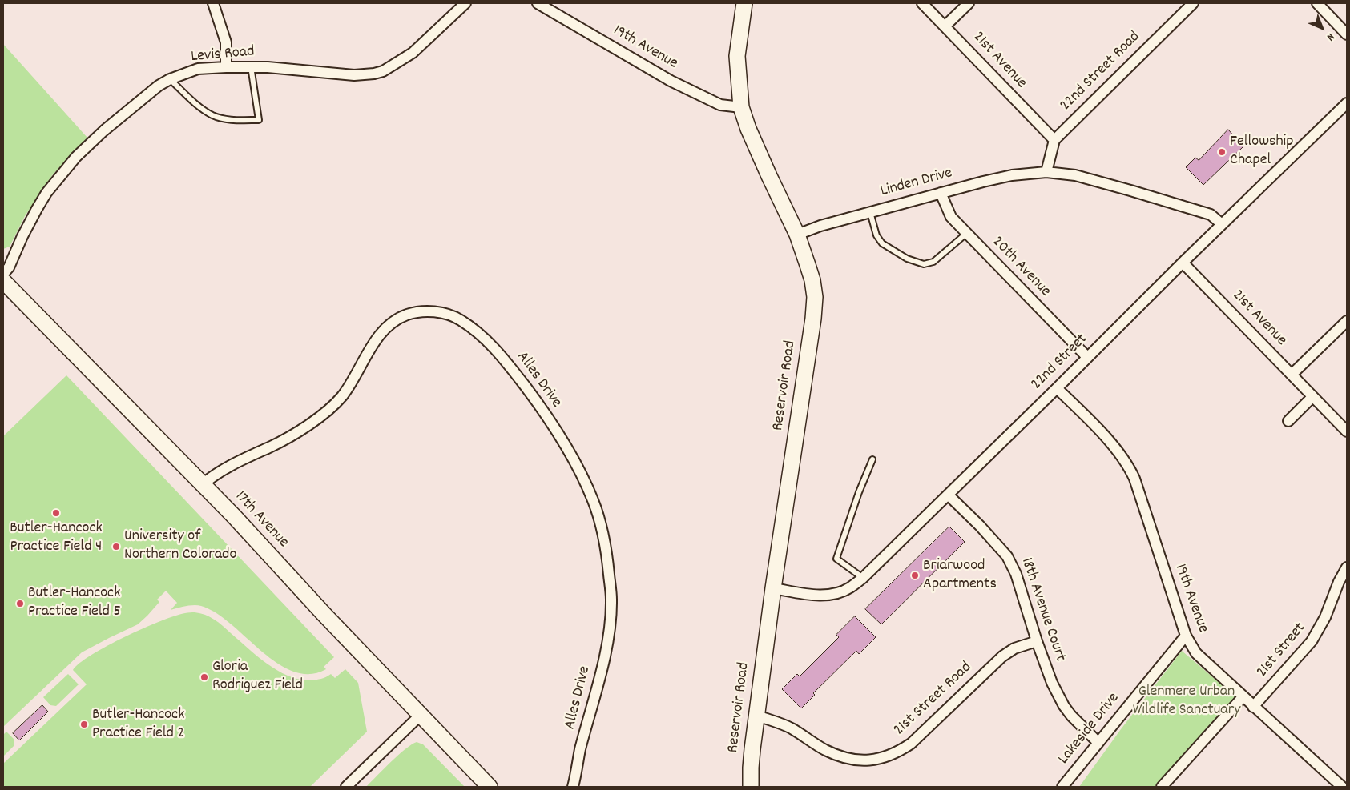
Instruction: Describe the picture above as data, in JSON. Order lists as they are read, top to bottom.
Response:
{
  "streets": {
    "street": [
      "19th Avenue",
      "Levis Road",
      "21st Avenue",
      "22nd Street Road",
      "Linden Drive",
      "20th Avenue",
      "22nd Street",
      "Alles Drive",
      "Reservoir Road",
      "17th Avenue",
      "18th Avenue Court",
      "21st Street",
      "21st Street Road",
      "Lakeside Drive"
    ]
  },
  "crossings": [
    ["19th Avenue", "22nd Street"],
    ["19th Avenue", "Reservoir Road"],
    ["19th Avenue", "21st Street"],
    ["19th Avenue", "Lakeside Drive"],
    ["21st Avenue", "22nd Street Road"],
    ["21st Avenue", "22nd Street"],
    ["Linden Drive", "20th Avenue"],
    ["Linden Drive", "Reservoir Road"],
    ["20th Avenue", "22nd Street"],
    ["22nd Street", "Reservoir Road"],
    ["22nd Street", "18th Avenue Court"],
    ["Alles Drive", "17th Avenue"],
    ["Reservoir Road", "21st Street Road"],
    ["18th Avenue Court", "21st Street Road"],
    ["18th Avenue Court", "Lakeside Drive"]
  ],
  "parks": ["Glenmere Urban Wildlife Sanctuary"],
  "places": [
    "Fellowship Chapel",
    "Butler-Hancock Practice Field 4",
    "University of Northern Colorado",
    "Briarwood Apartments",
    "Butler-Hancock Practice Field 5",
    "Gloria Rodriguez Field",
    "Butler-Hancock Practice Field 2"
  ],
  "north": "bottom right"
}
